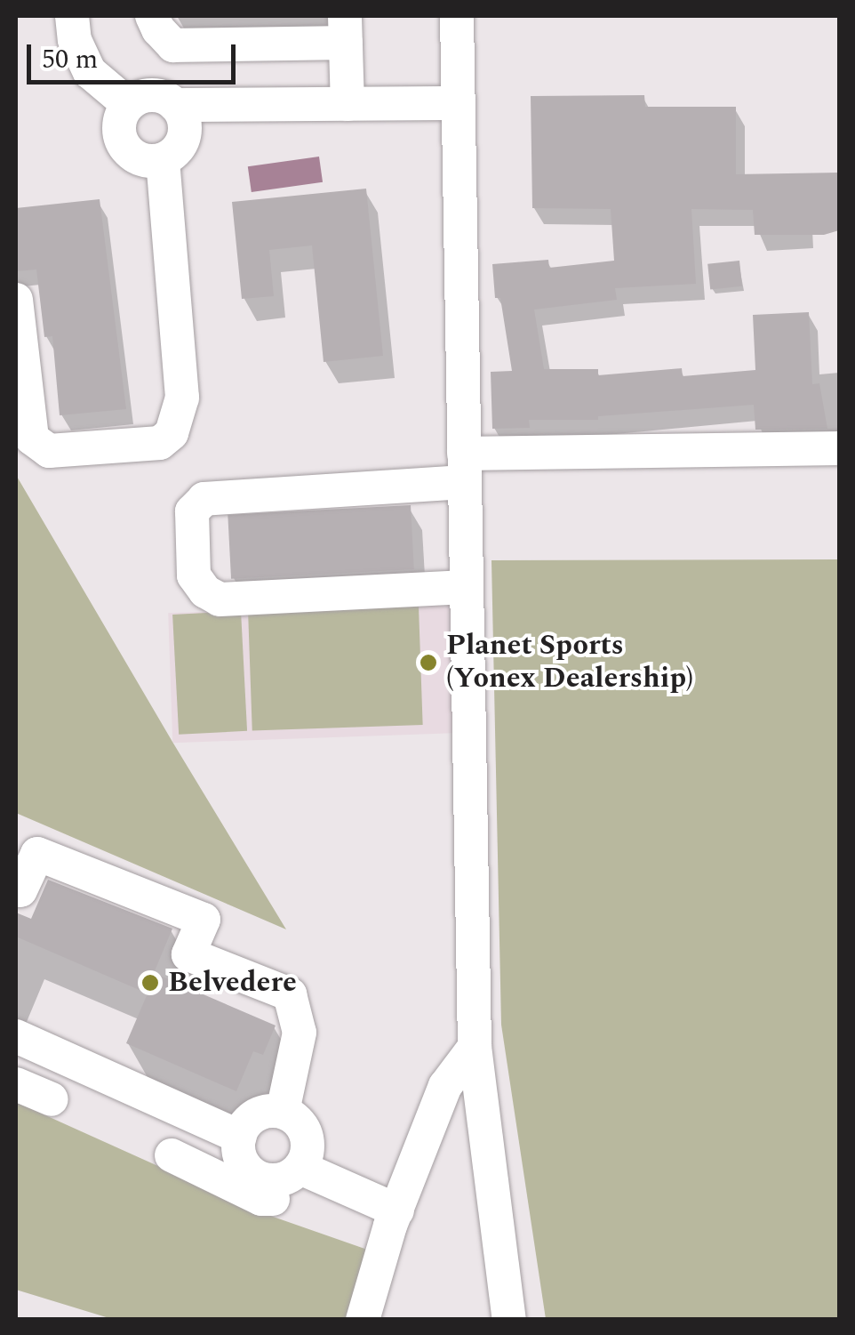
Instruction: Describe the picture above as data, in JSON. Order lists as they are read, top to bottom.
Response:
{
  "places": ["Planet Sports (Yonex Dealership)", "Belvedere"],
  "scale_bar": "50 m"
}
